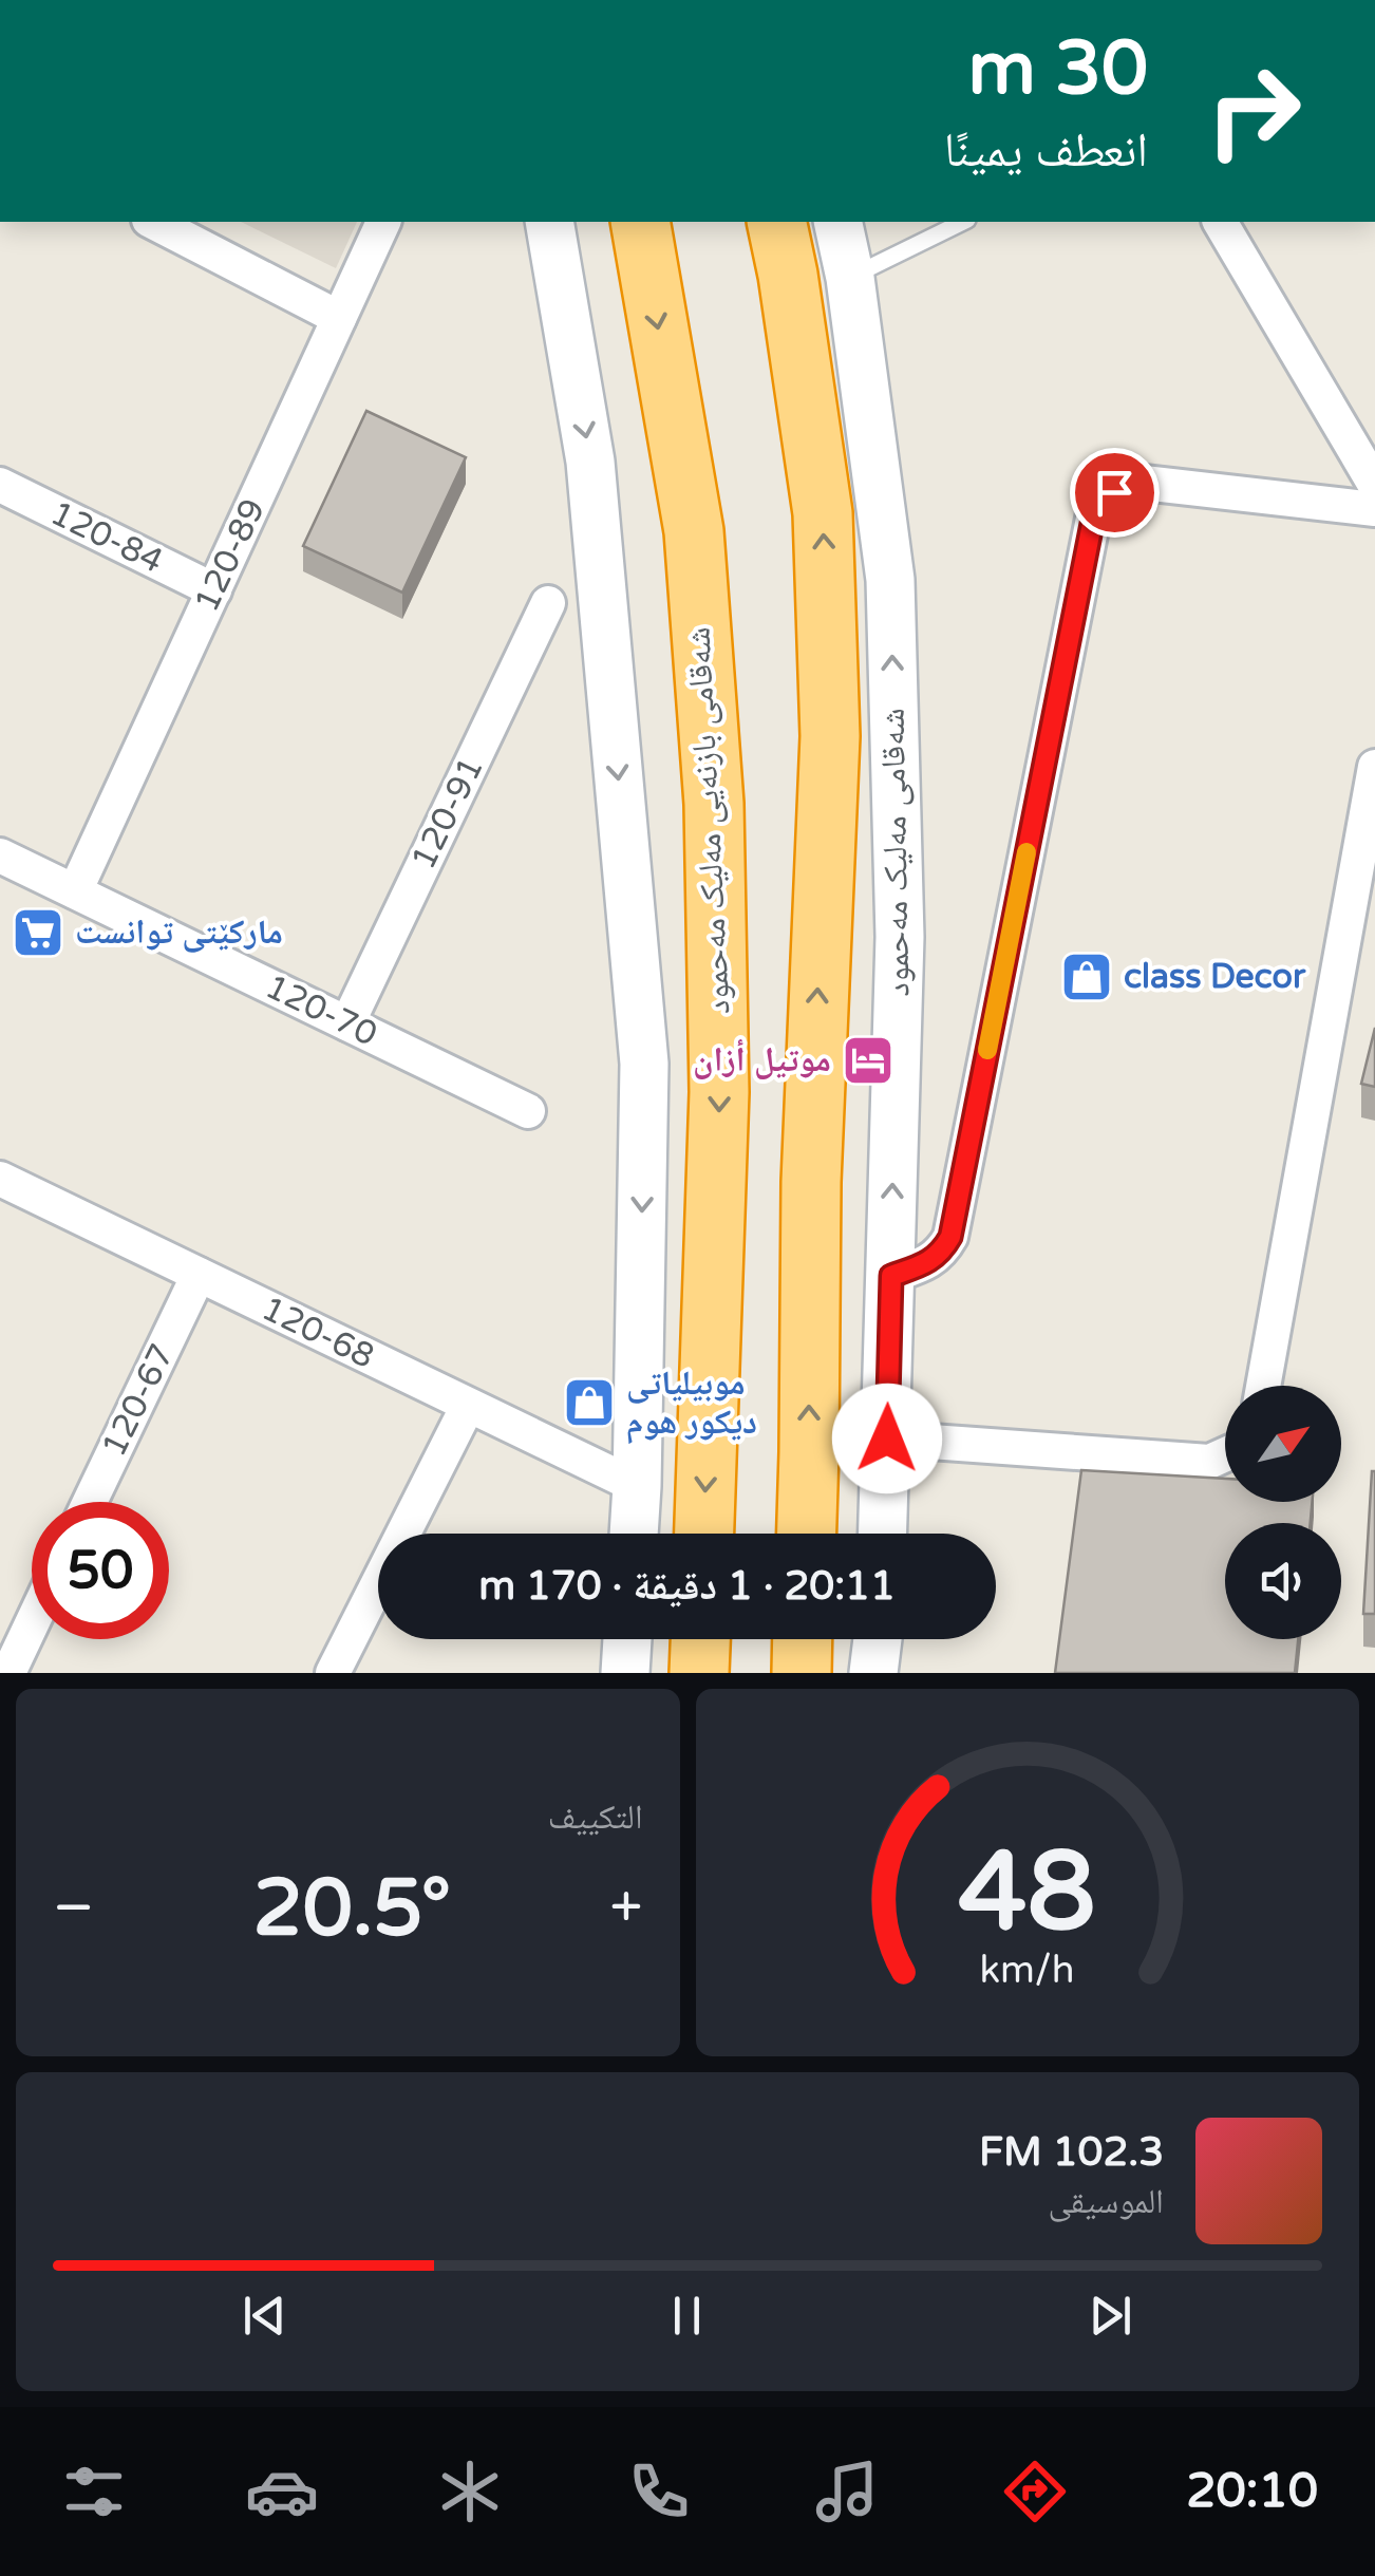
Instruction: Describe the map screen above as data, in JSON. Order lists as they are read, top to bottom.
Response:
{
  "streets": {
    "highway": ["شەقامی بازنەیی مەلیک مەحمود"],
    "main road": ["شەقامی مەلیک مەحمود"],
    "street": [
      "120-84",
      "120-89",
      "120-91",
      "120-70",
      "120-68",
      "120-67"
    ]
  },
  "crossings": [
    ["120-84", "120-89"],
    ["120-89", "120-70"],
    ["120-91", "120-70"],
    ["120-68", "120-67"]
  ],
  "places": {
    "supermarket": ["مارکێتی توانست"],
    "shop": ["class Decor", "موبیلیاتی دیکور هوم"],
    "hotel": ["موتيل أزان"]
  },
  "north": "top right",
  "page": {
    "turn": ["30 m", "انعطف يمينًا"],
    "limit": "50",
    "trip": "20:11 · 1 دقيقة · 170 m",
    "tile": "التكييف",
    "heat": ["−", "20.5°", "+"],
    "song": ["102.3 FM", "الموسيقى"],
    "tabs": "20:10",
    "gauge": ["48", "km/h"]
  }
}
